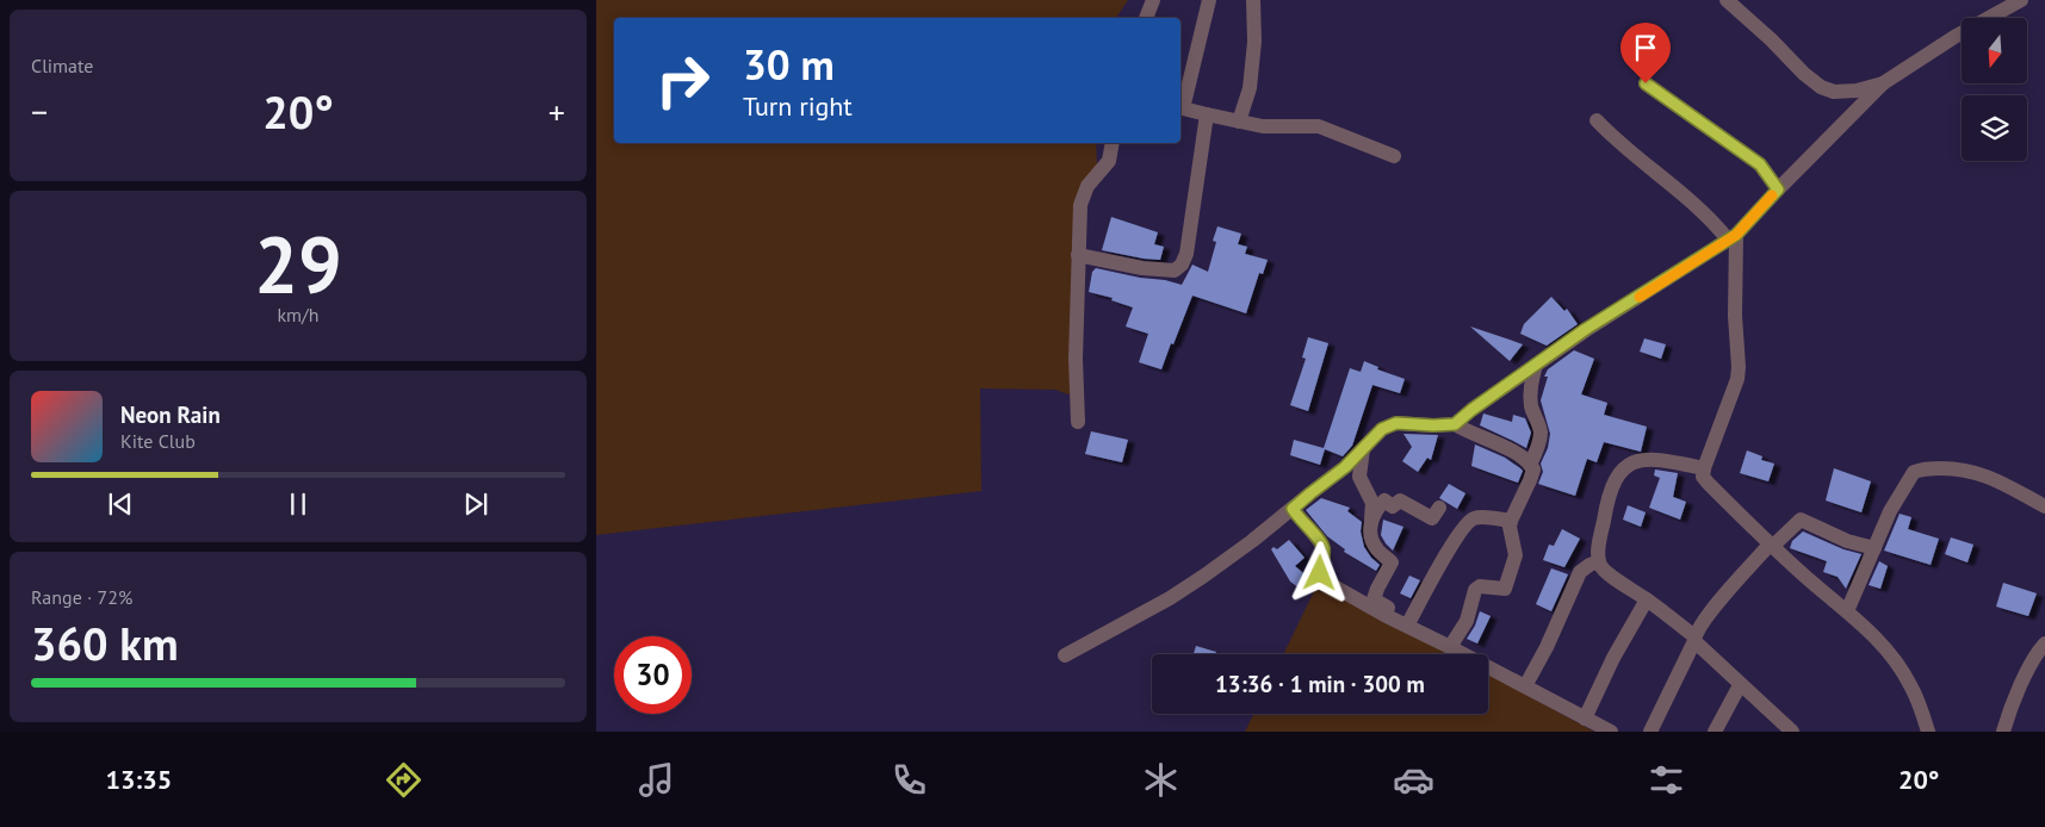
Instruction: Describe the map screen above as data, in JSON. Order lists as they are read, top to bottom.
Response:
{
  "north": "bottom",
  "page": {
    "tile": [
      "Climate",
      ["29", "km/h"],
      ["Range · 72%", "360 km"]
    ],
    "turn": ["30 m", "Turn right"],
    "heat": ["−", "20°", "+"],
    "song": ["Neon Rain", "Kite Club"],
    "limit": "30",
    "trip": "13:36 · 1 min · 300 m",
    "tabs": ["13:35", "20°"]
  }
}
